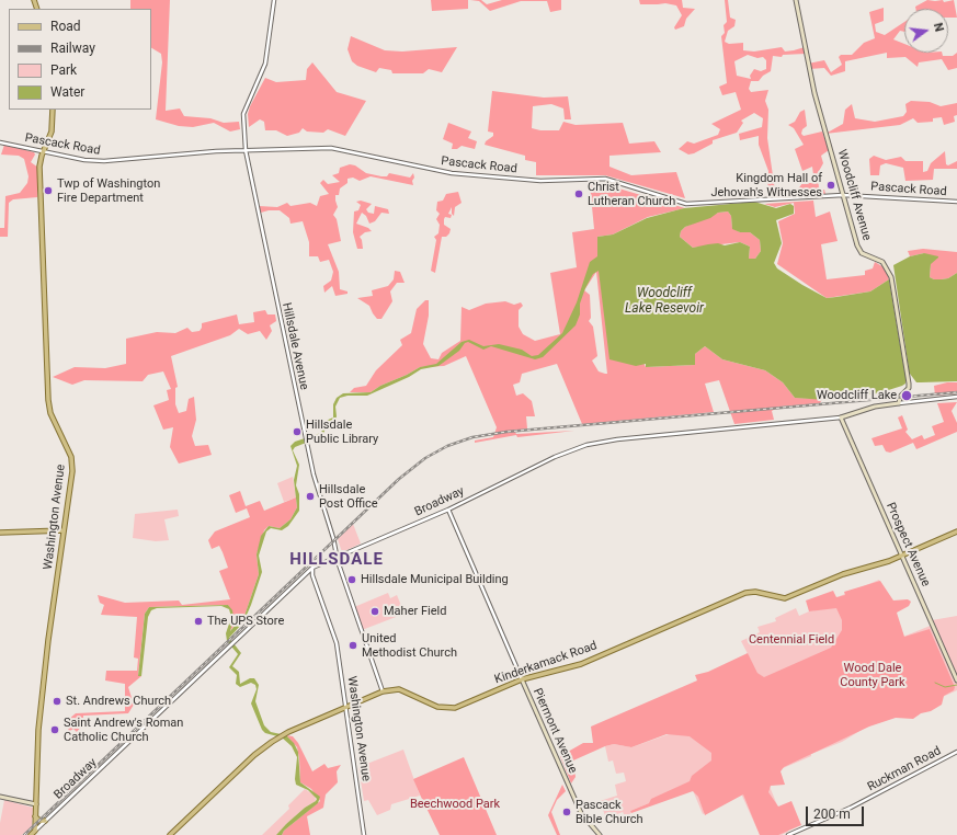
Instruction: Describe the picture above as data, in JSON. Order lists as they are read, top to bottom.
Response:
{
  "streets": {
    "main road": [
      "Woodcliff Avenue",
      "Broadway",
      "Washington Avenue",
      "Prospect Avenue",
      "Kinderkamack Road",
      "Piermont Avenue"
    ],
    "street": ["Pascack Road", "Hillsdale Avenue", "Ruckman Road"]
  },
  "crossings": [
    ["Pascack Road", "Woodcliff Avenue"],
    ["Pascack Road", "Hillsdale Avenue"],
    ["Pascack Road", "Washington Avenue"],
    ["Woodcliff Avenue", "Broadway"],
    ["Hillsdale Avenue", "Broadway"],
    ["Hillsdale Avenue", "Kinderkamack Road"],
    ["Broadway", "Washington Avenue"],
    ["Broadway", "Prospect Avenue"],
    ["Broadway", "Piermont Avenue"],
    ["Washington Avenue", "Kinderkamack Road"],
    ["Prospect Avenue", "Kinderkamack Road"],
    ["Kinderkamack Road", "Piermont Avenue"]
  ],
  "districts": ["HILLSDALE"],
  "water": ["Woodcliff Lake Resevoir"],
  "parks": ["Centennial Field", "Wood Dale County Park", "Beechwood Park"],
  "places": [
    "Kingdom Hall of Jehovah's Witnesses",
    "Twp of Washington Fire Department",
    "Christ Lutheran Church",
    "Woodcliff Lake",
    "Hillsdale Public Library",
    "Hillsdale Post Office",
    "Hillsdale Municipal Building",
    "Maher Field",
    "The UPS Store",
    "United Methodist Church",
    "St. Andrews Church",
    "Saint Andrew's Roman Catholic Church",
    "Pascack Bible Church"
  ],
  "legend": [
    "Road",
    "Railway",
    "Park",
    "Water"
  ],
  "scale_bar": "200 m",
  "north": "right"
}
